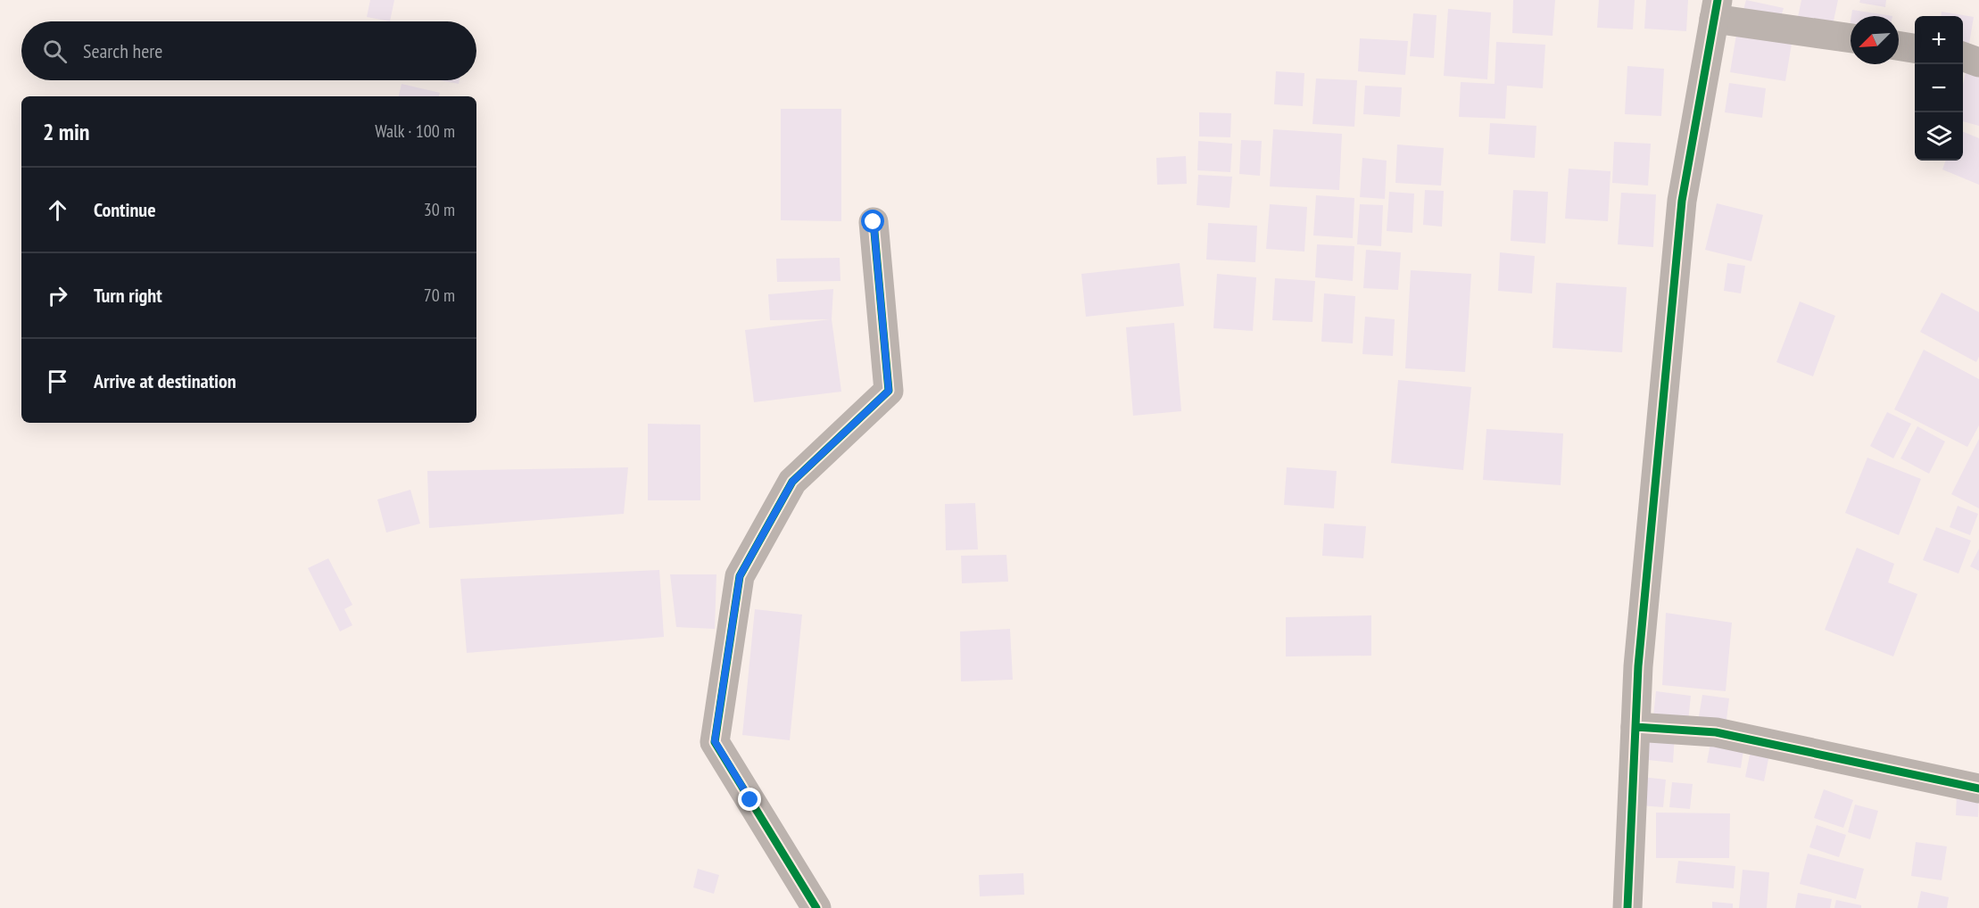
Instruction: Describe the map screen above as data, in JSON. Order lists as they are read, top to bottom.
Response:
{
  "north": "bottom left",
  "page": {
    "map_buttons": ["+", "−"],
    "search": "Search here",
    "heading": ["2 min", "Walk · 100 m"],
    "list": [
      ["Continue", "30 m"],
      ["Turn right", "70 m"],
      "Arrive at destination"
    ]
  }
}
